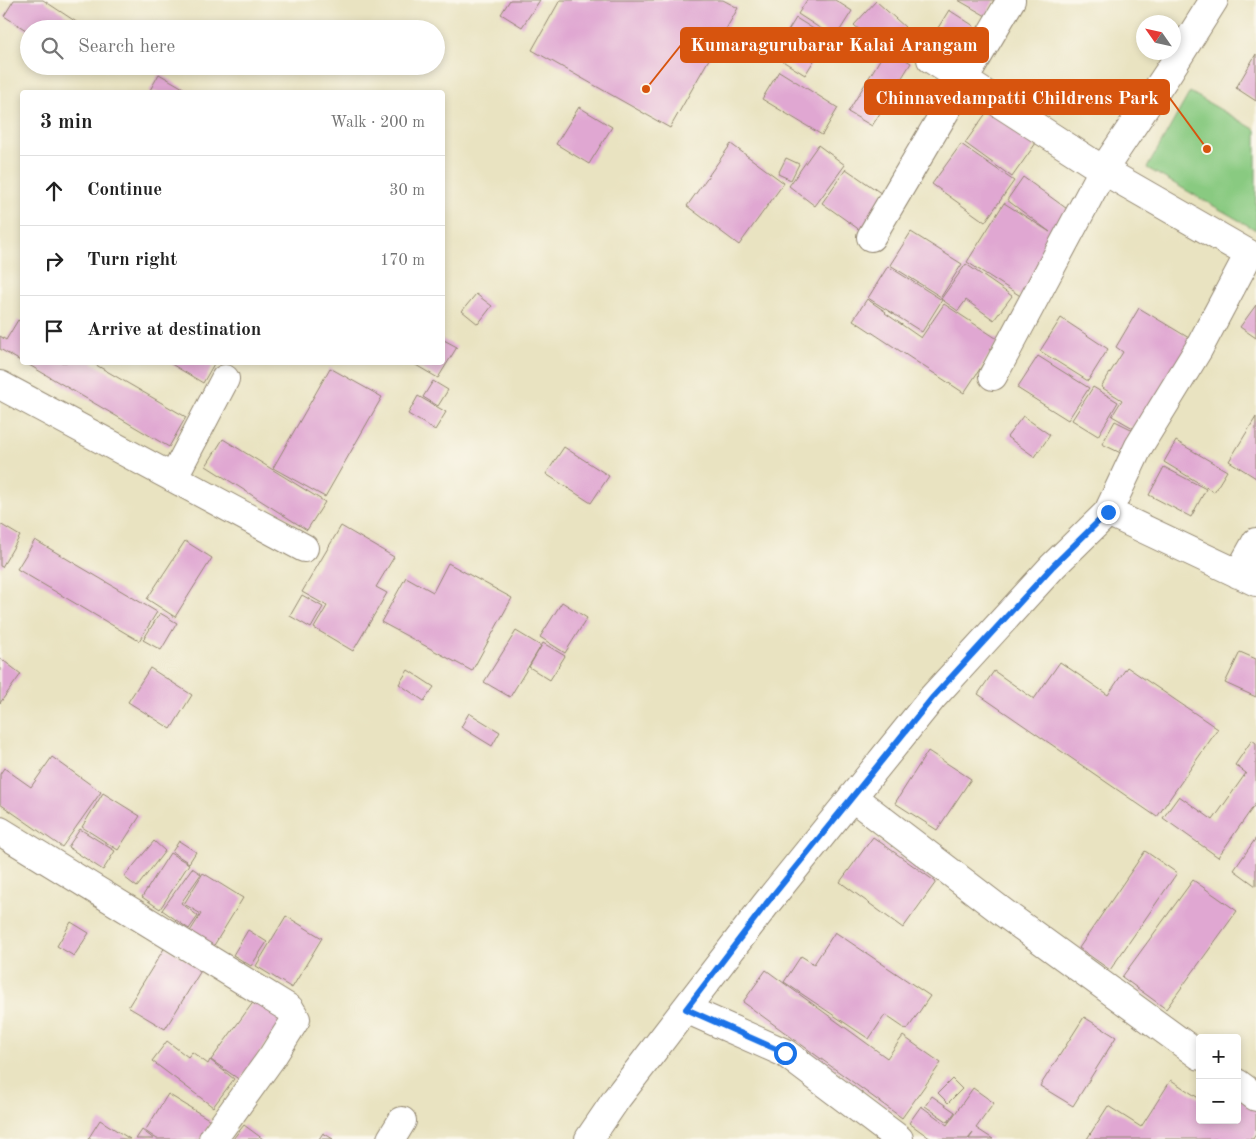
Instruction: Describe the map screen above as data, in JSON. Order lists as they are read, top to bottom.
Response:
{
  "places": ["Kumaragurubarar Kalai Arangam", "Chinnavedampatti Childrens Park"],
  "north": "top left",
  "page": {
    "search": "Search here",
    "heading": ["3 min", "Walk · 200 m"],
    "list": [
      ["Continue", "30 m"],
      ["Turn right", "170 m"],
      "Arrive at destination"
    ],
    "map_buttons": ["+", "−"]
  }
}
